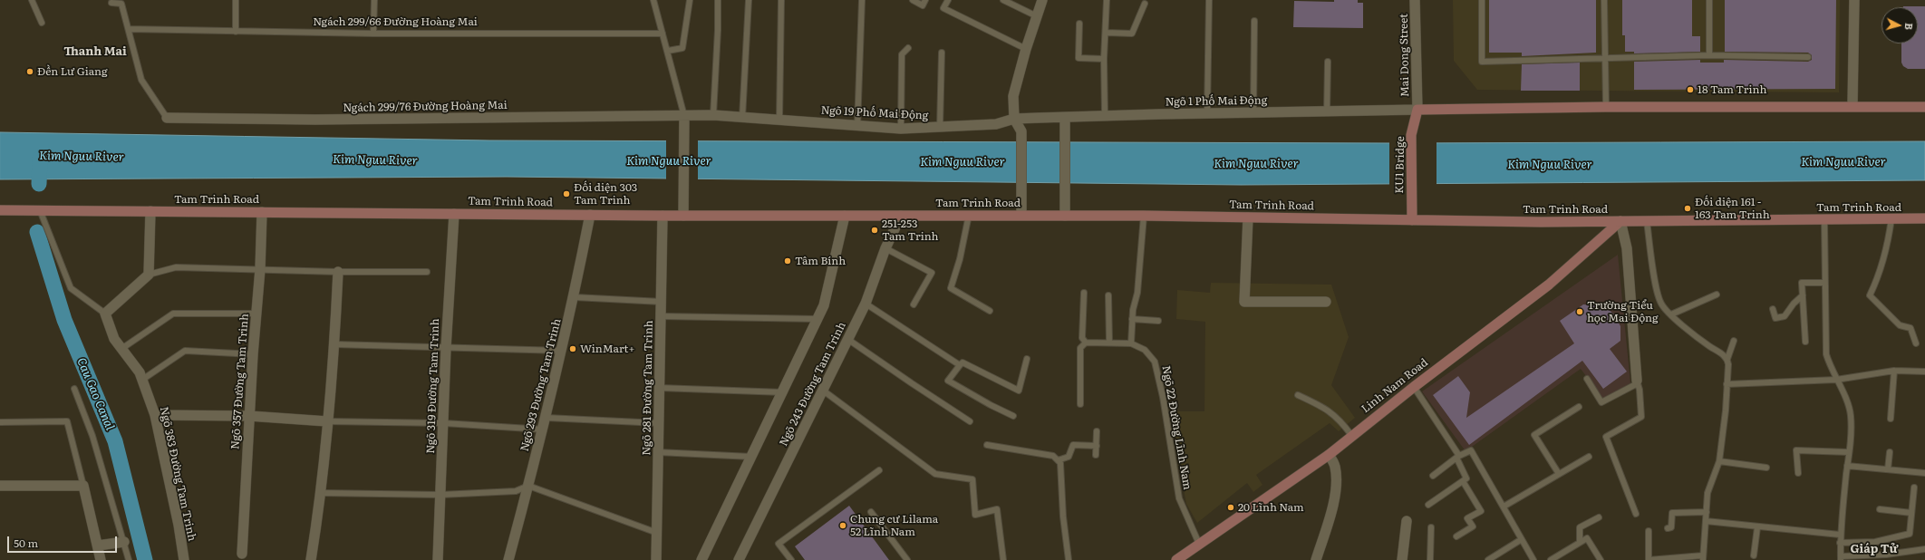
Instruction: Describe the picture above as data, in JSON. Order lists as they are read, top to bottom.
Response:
{
  "streets": {
    "main road": ["KU1 Bridge", "Tam Trinh Road", "Linh Nam Road"],
    "street": [
      "Mai Dong Street",
      "Ngõ 1 Phố Mai Động",
      "Ngách 299/76 Đường Hoàng Mai",
      "Ngõ 19 Phố Mai Động",
      "Ngõ 357 Đường Tam Trinh",
      "Ngõ 243 Đường Tam Trinh",
      "Ngõ 293 Đường Tam Trinh",
      "Ngõ 319 Đường Tam Trinh",
      "Ngõ 281 Đường Tam Trinh",
      "Ngõ 383 Đường Tam Trinh"
    ],
    "lane": ["Ngách 299/66 Đường Hoàng Mai", "Ngõ 22 Đường Lĩnh Nam"]
  },
  "crossings": [
    ["Mai Dong Street", "Ngõ 1 Phố Mai Động"],
    ["Mai Dong Street", "KU1 Bridge"],
    ["Ngõ 1 Phố Mai Động", "Ngõ 19 Phố Mai Động"],
    ["Ngõ 1 Phố Mai Động", "KU1 Bridge"],
    ["Ngách 299/76 Đường Hoàng Mai", "Ngõ 19 Phố Mai Động"],
    ["KU1 Bridge", "Tam Trinh Road"],
    ["Tam Trinh Road", "Ngõ 357 Đường Tam Trinh"],
    ["Tam Trinh Road", "Ngõ 243 Đường Tam Trinh"],
    ["Tam Trinh Road", "Ngõ 293 Đường Tam Trinh"],
    ["Tam Trinh Road", "Ngõ 319 Đường Tam Trinh"],
    ["Tam Trinh Road", "Linh Nam Road"],
    ["Tam Trinh Road", "Ngõ 281 Đường Tam Trinh"],
    ["Linh Nam Road", "Ngõ 22 Đường Lĩnh Nam"]
  ],
  "districts": ["Thanh Mai", "Giáp Tử"],
  "water": ["Kim Nguu River", "Cau Gao Canal"],
  "places": [
    "Đền Lư Giang",
    "18 Tam Trinh",
    "Đối diện 303 Tam Trinh",
    "Đối diện 161 - 163 Tam Trinh",
    "251-253 Tam Trinh",
    "Tâm Bính",
    "Trường Tiểu học Mai Động",
    "WinMart+",
    "20 Lĩnh Nam",
    "Chung cư Lilama 52 Lĩnh Nam"
  ],
  "scale_bar": "50 m",
  "north": "right"
}
